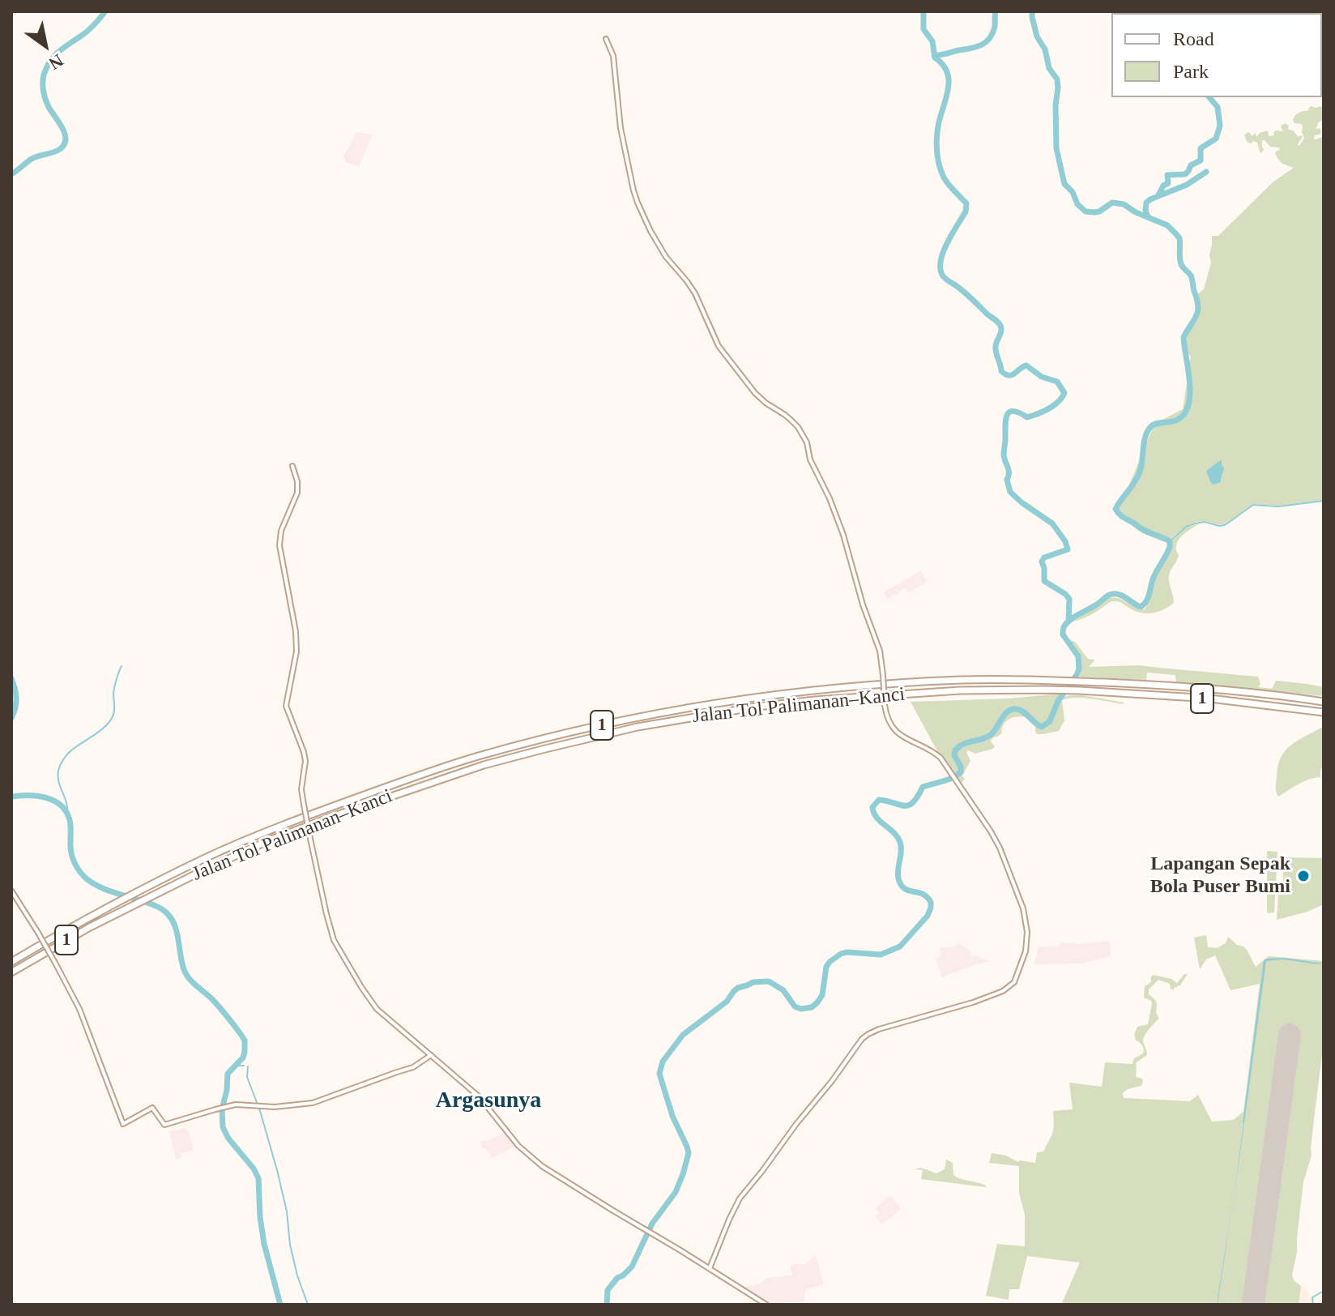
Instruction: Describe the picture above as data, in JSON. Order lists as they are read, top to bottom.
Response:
{
  "streets": {
    "highway": ["1", "Jalan Tol Palimanan–Kanci"]
  },
  "districts": ["Argasunya"],
  "places": ["Lapangan Sepak Bola Puser Bumi"],
  "legend": ["Road", "Park"],
  "north": "bottom right"
}
